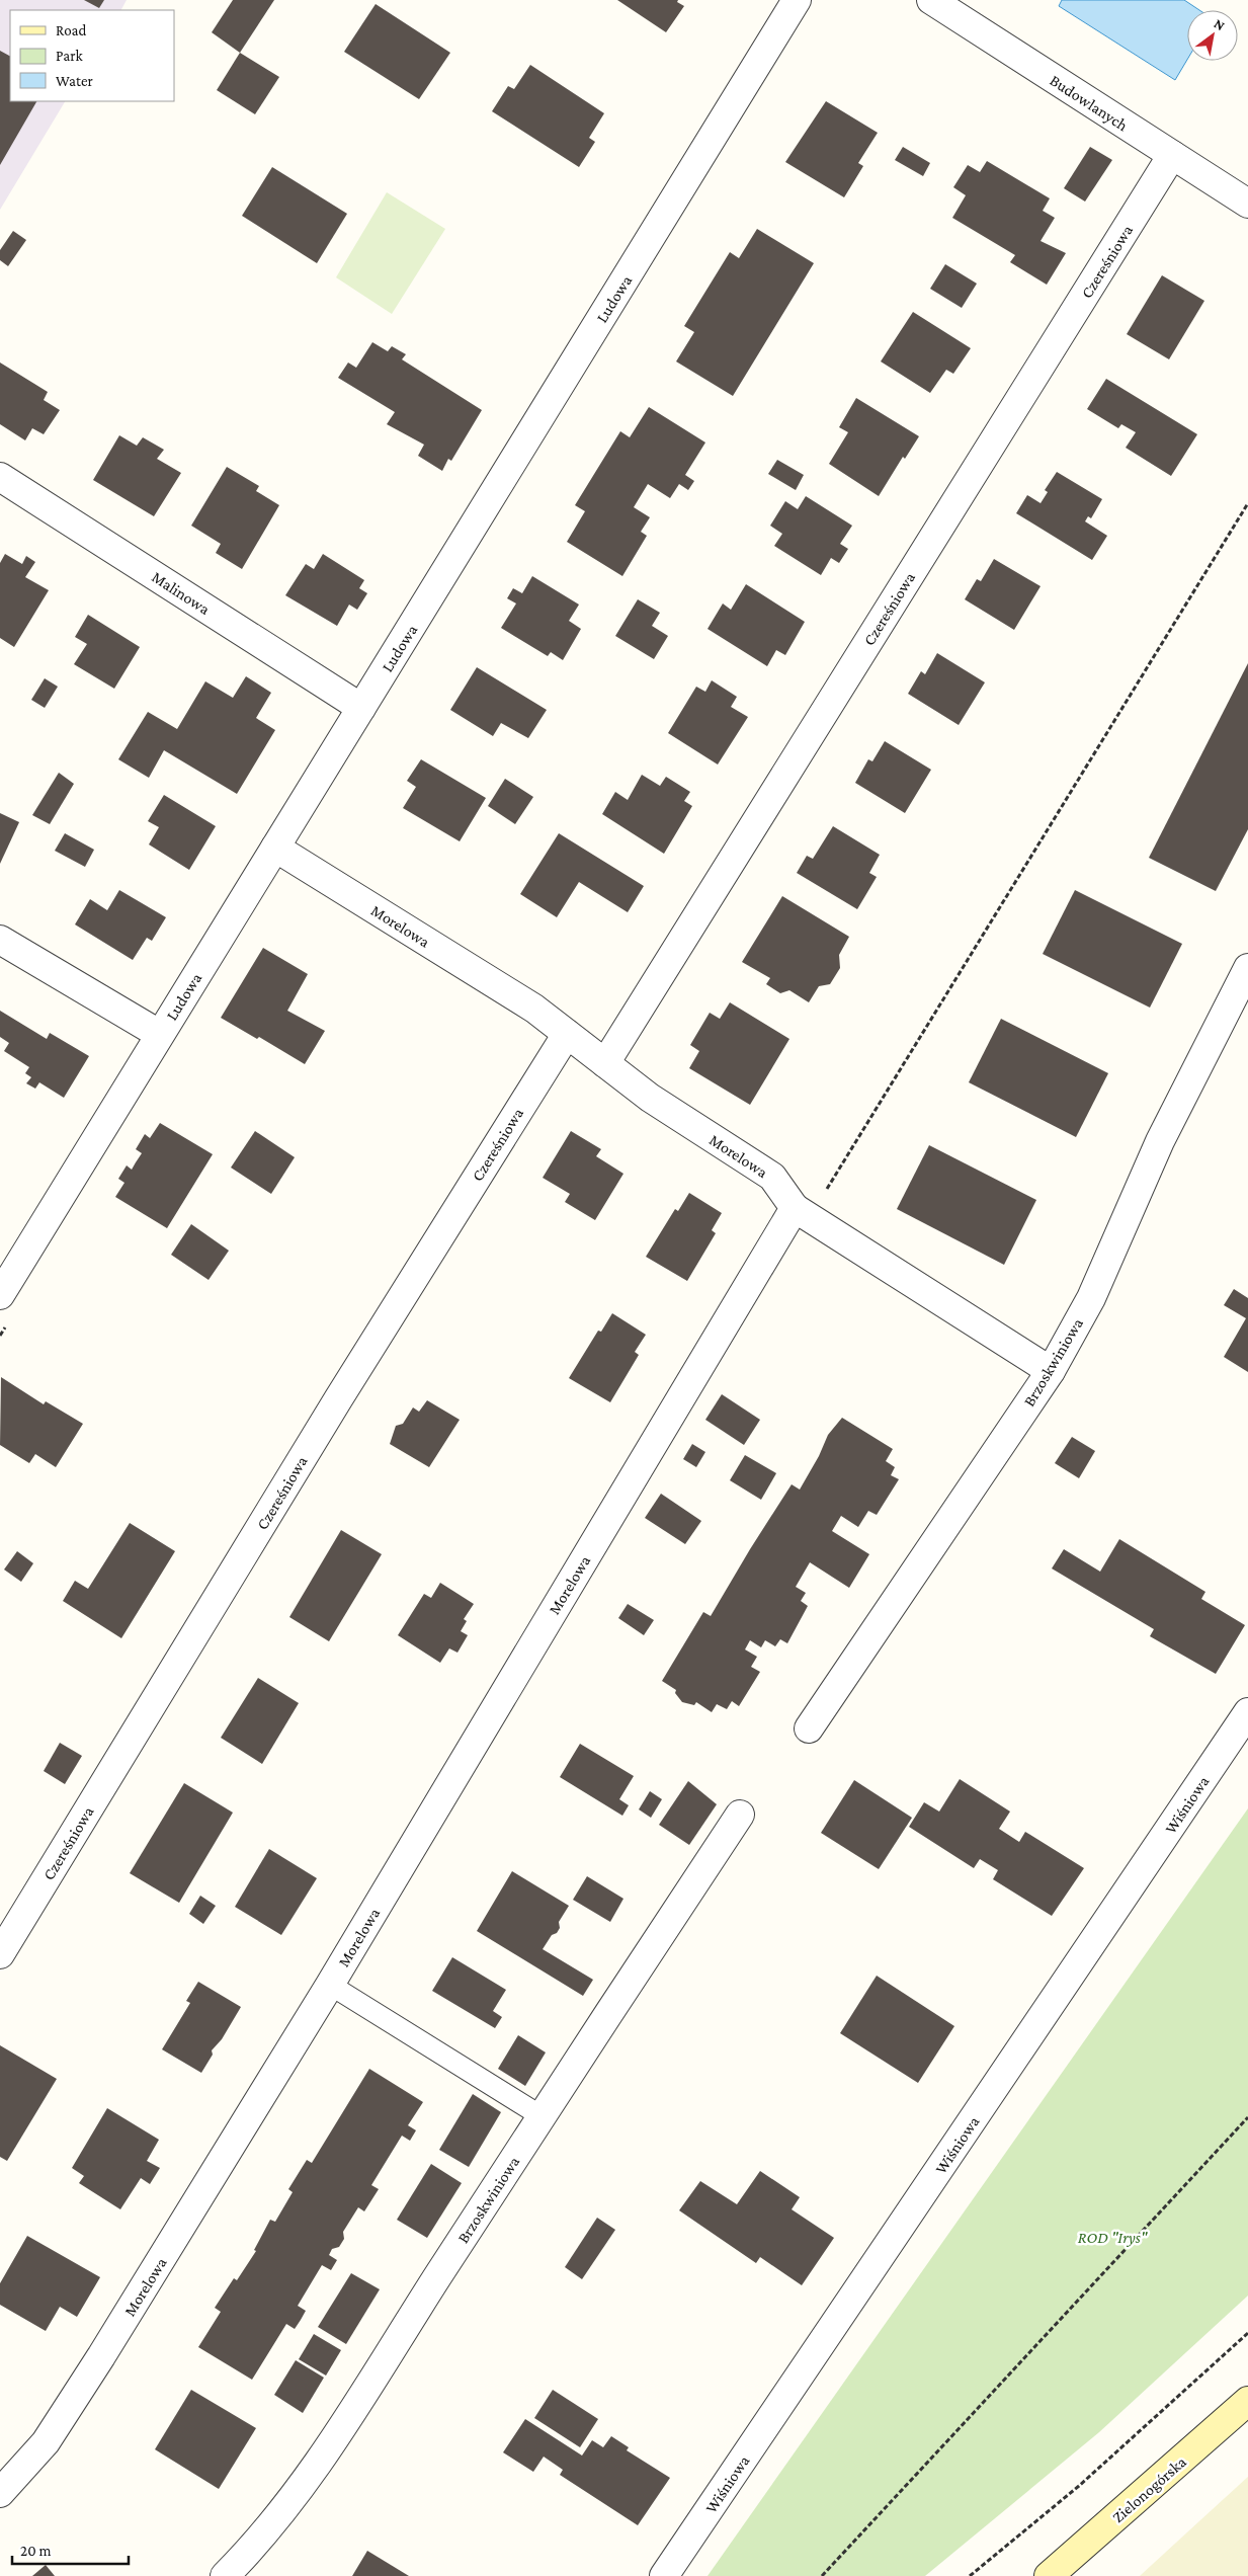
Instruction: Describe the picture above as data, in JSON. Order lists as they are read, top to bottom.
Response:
{
  "streets": {
    "street": [
      "Budowlanych",
      "Czereśniowa",
      "Ludowa",
      "Malinowa",
      "Morelowa",
      "Brzoskwiniowa",
      "Wiśniowa",
      "Zielonogórska"
    ]
  },
  "crossings": [
    ["Budowlanych", "Czereśniowa"],
    ["Czereśniowa", "Morelowa"],
    ["Ludowa", "Malinowa"],
    ["Ludowa", "Morelowa"]
  ],
  "parks": ["ROD \"Irys\""],
  "legend": ["Road", "Park", "Water"],
  "scale_bar": "20 m",
  "north": "top right"
}
